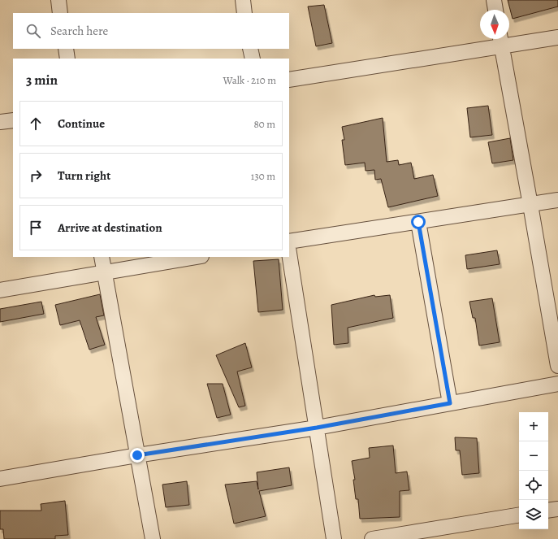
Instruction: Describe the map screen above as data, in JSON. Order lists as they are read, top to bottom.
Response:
{
  "north": "bottom",
  "page": {
    "search": "Search here",
    "heading": ["3 min", "Walk · 210 m"],
    "list": [
      ["Continue", "80 m"],
      ["Turn right", "130 m"],
      "Arrive at destination"
    ],
    "map_buttons": ["+", "−"]
  }
}
